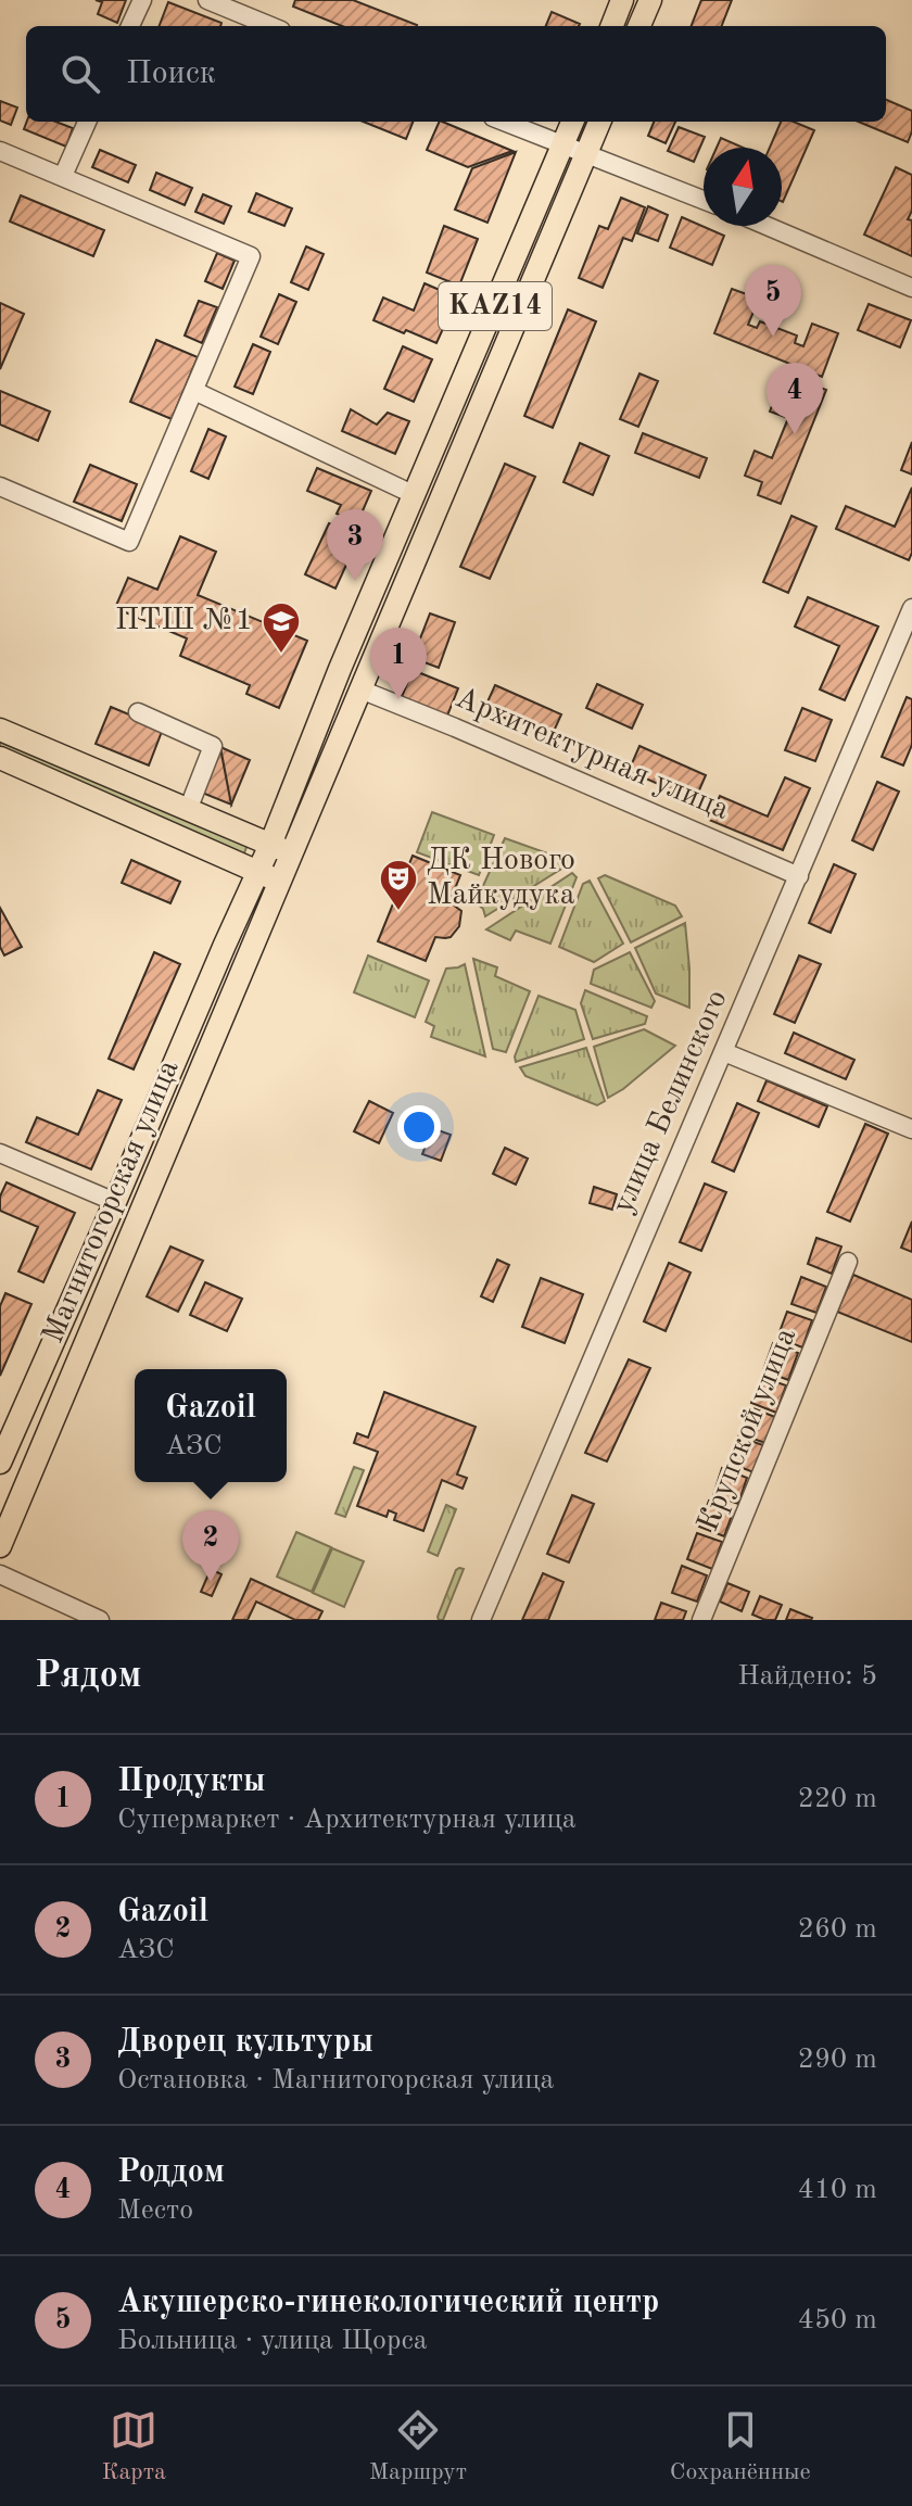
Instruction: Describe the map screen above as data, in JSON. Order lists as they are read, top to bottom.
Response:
{
  "streets": {
    "main road": ["KAZ14", "Магнитогорская улица"],
    "street": ["Архитектурная улица", "улица Белинского", "Крупской улица"]
  },
  "crossings": [
    ["Архитектурная улица", "улица Белинского"],
    ["Архитектурная улица", "Магнитогорская улица"]
  ],
  "places": {
    "school or university": ["ПТШ №1"],
    "theatre": ["ДК Нового Майкудука"]
  },
  "north": "top",
  "page": {
    "search": "Поиск",
    "pins": [
      "5",
      "4",
      "3",
      "1",
      "2"
    ],
    "popup": ["Gazoil", "АЗС"],
    "heading": ["Рядом", "Найдено: 5"],
    "list": [
      {
        "mark": "1",
        "name": "Продукты",
        "note": "Супермаркет · Архитектурная улица",
        "value": "220 m"
      },
      {
        "mark": "2",
        "name": "Gazoil",
        "note": "АЗС",
        "value": "260 m"
      },
      {
        "mark": "3",
        "name": "Дворец культуры",
        "note": "Остановка · Магнитогорская улица",
        "value": "290 m"
      },
      {
        "mark": "4",
        "name": "Роддом",
        "note": "Место",
        "value": "410 m"
      },
      {
        "mark": "5",
        "name": "Акушерско-гинекологический центр",
        "note": "Больница · улица Щорса",
        "value": "450 m"
      }
    ],
    "nav": ["Карта", "Маршрут", "Сохранённые"]
  }
}
